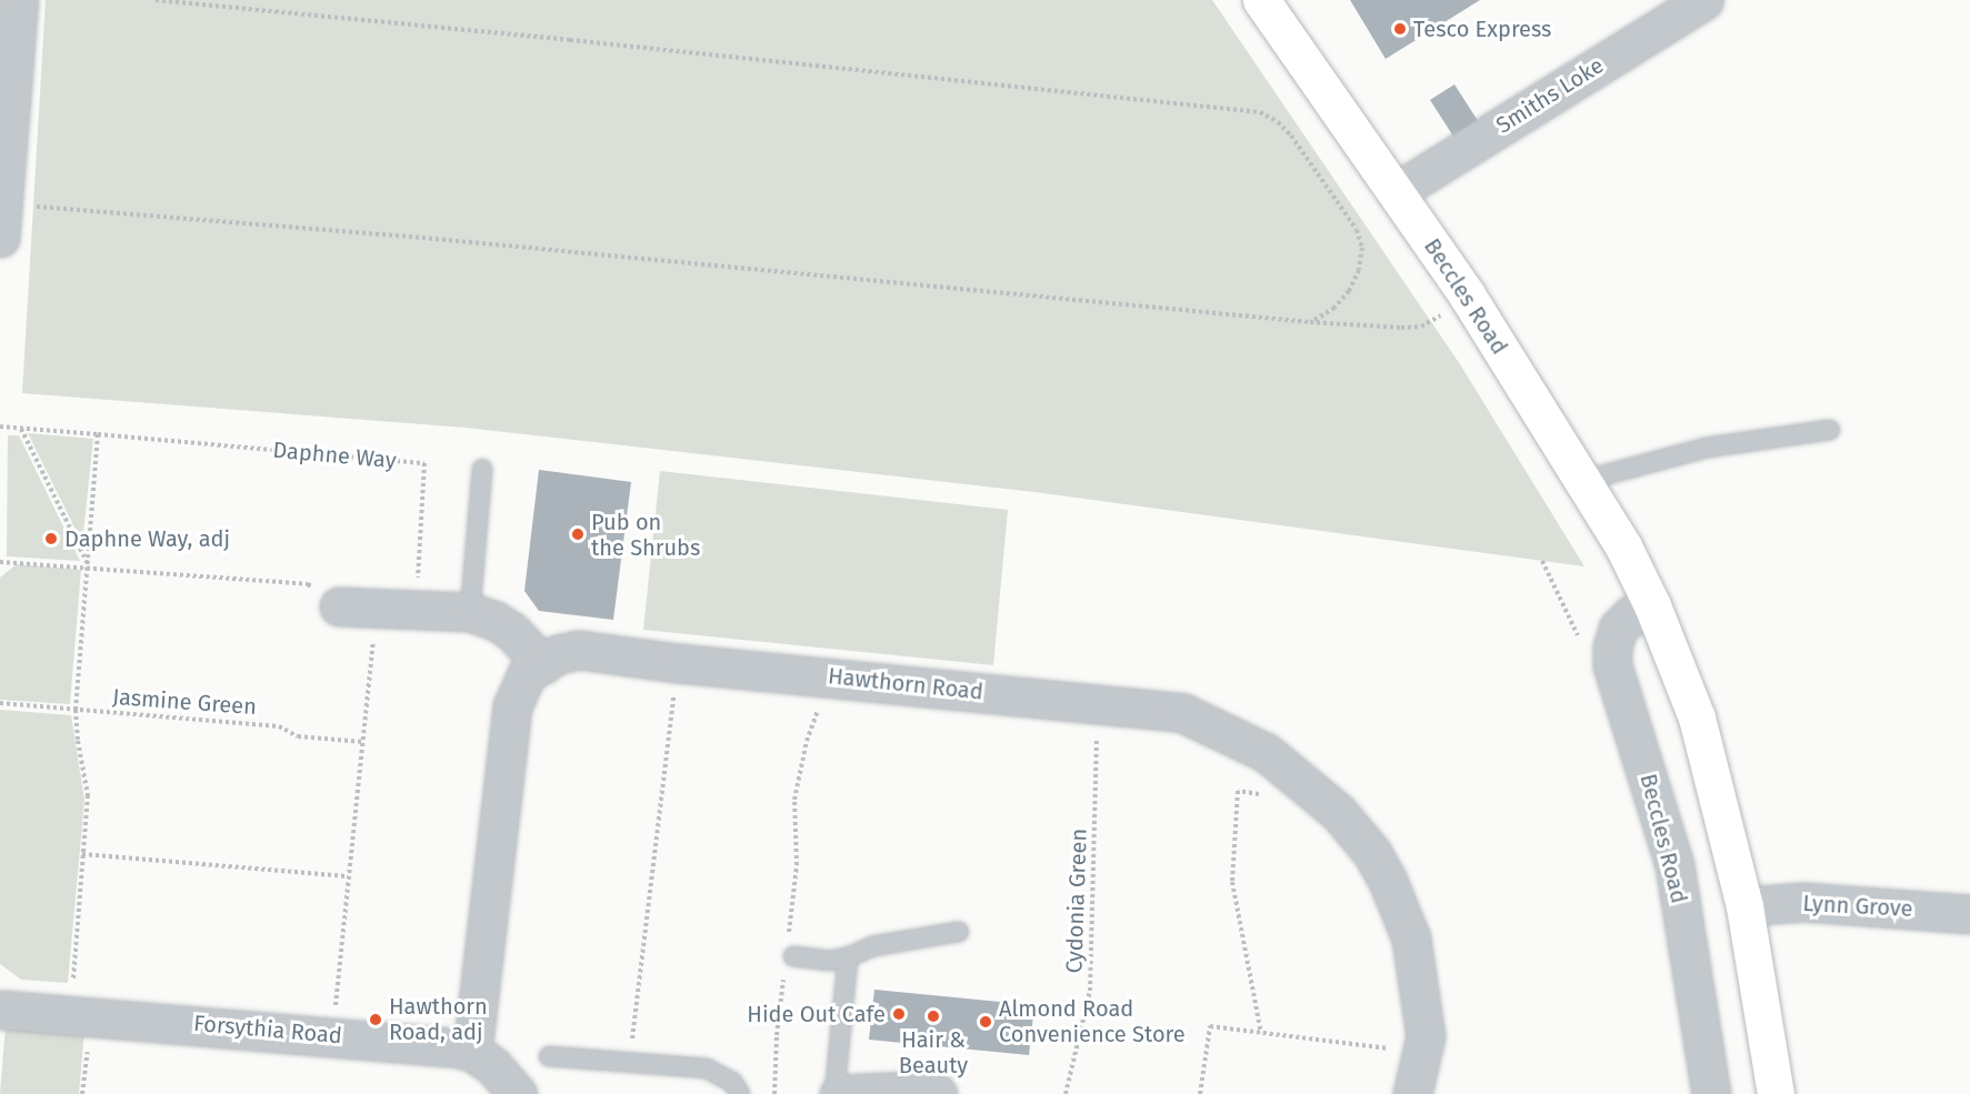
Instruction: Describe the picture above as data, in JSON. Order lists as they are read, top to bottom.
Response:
{
  "streets": {
    "highway": ["Beccles Road"],
    "street": [
      "Smiths Loke",
      "Hawthorn Road",
      "Lynn Grove",
      "Forsythia Road"
    ],
    "path": ["Daphne Way", "Jasmine Green", "Cydonia Green"]
  },
  "crossings": [
    ["Smiths Loke", "Beccles Road"],
    ["Beccles Road", "Lynn Grove"],
    ["Hawthorn Road", "Cydonia Green"],
    ["Hawthorn Road", "Forsythia Road"]
  ],
  "places": [
    "Tesco Express",
    "Pub on the Shrubs",
    "Daphne Way, adj",
    "Hide Out Cafe",
    "Hair & Beauty",
    "Hawthorn Road, adj",
    "Almond Road Convenience Store"
  ]
}
